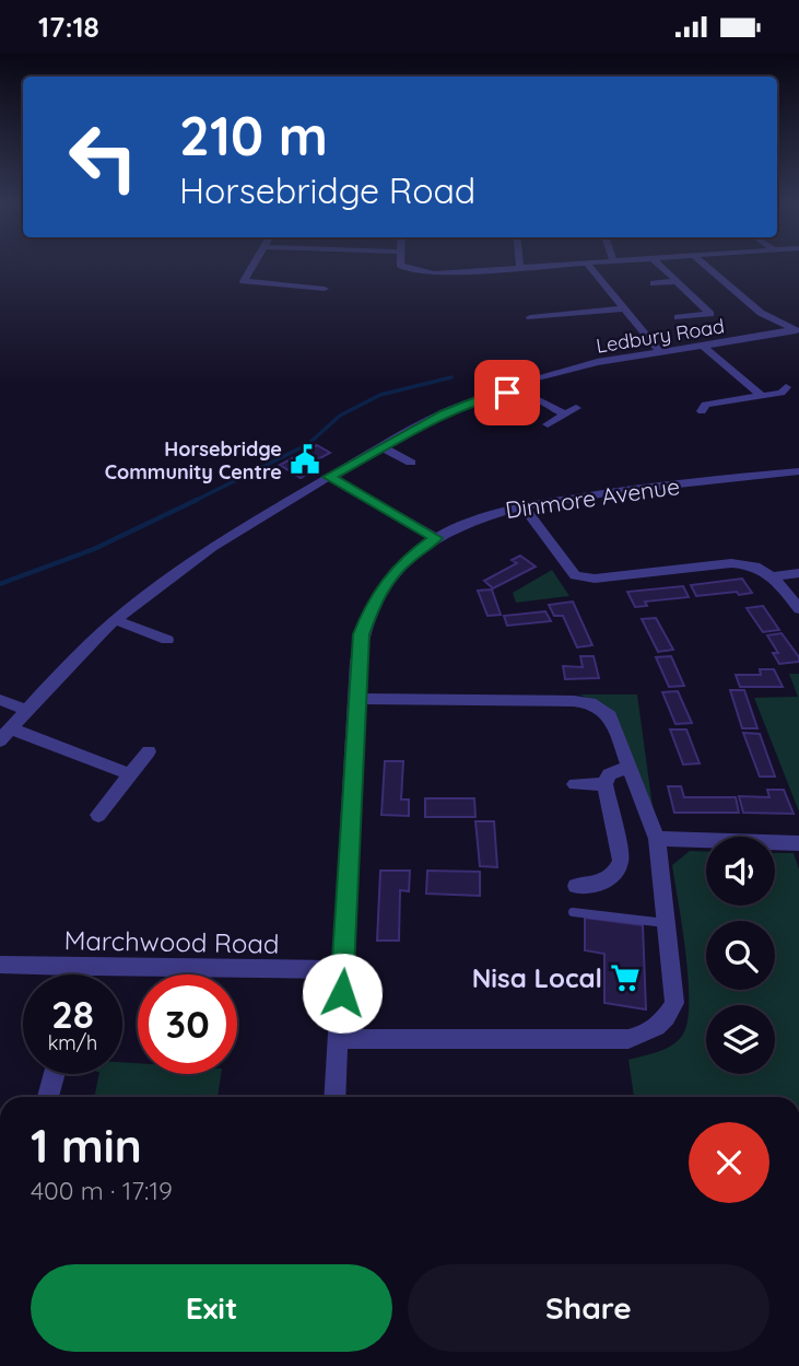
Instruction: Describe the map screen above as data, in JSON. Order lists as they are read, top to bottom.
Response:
{
  "streets": {
    "street": ["Ledbury Road", "Dinmore Avenue", "Marchwood Road"]
  },
  "crossings": [
    ["Dinmore Avenue", "Marchwood Road"]
  ],
  "places": {
    "public building": ["Horsebridge Community Centre"],
    "supermarket": ["Nisa Local"]
  },
  "page": {
    "status": "17:18",
    "turn": ["210 m", "Horsebridge Road"],
    "speed": "28 km/h",
    "limit": "30",
    "heading": ["1 min", "400 m · 17:19"],
    "buttons": ["Exit", "Share"]
  }
}
